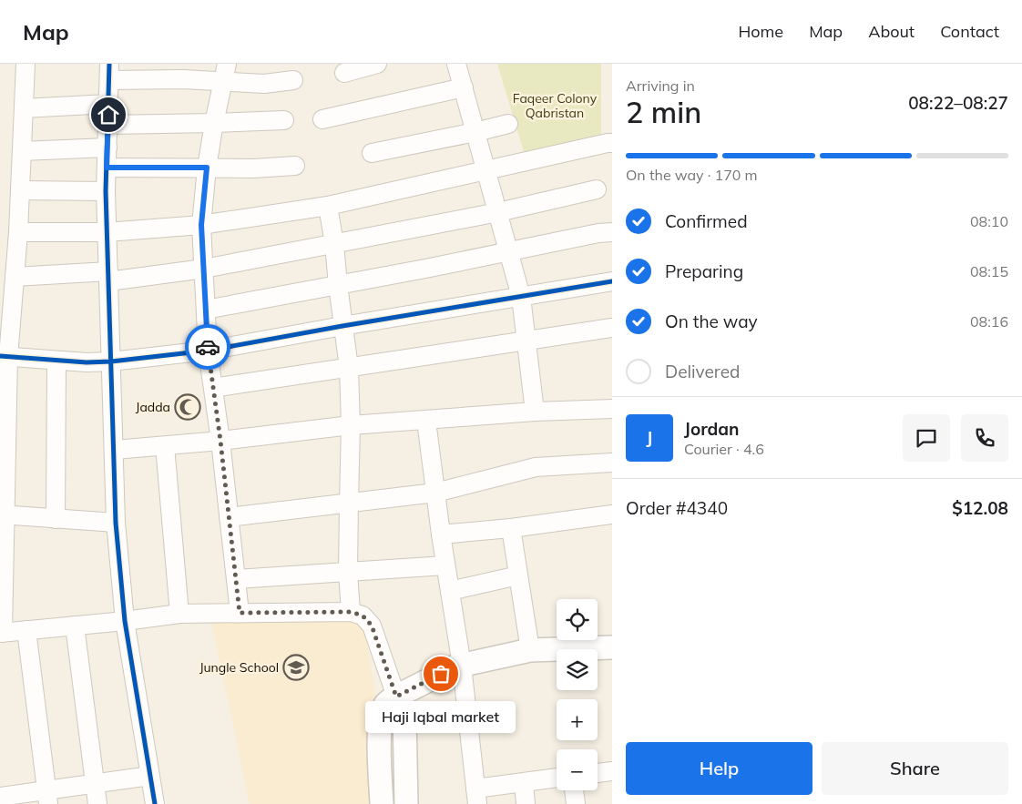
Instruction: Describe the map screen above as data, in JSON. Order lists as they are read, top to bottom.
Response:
{
  "parks": ["Faqeer Colony Qabristan"],
  "places": {
    "mosque": ["Jadda"],
    "school or university": ["Jungle School"],
    "other": ["Haji Iqbal market"]
  },
  "page": {
    "header": "Map",
    "nav": [
      "Home",
      "Map",
      "About",
      "Contact"
    ],
    "heading": ["2 min", "Arriving in", "08:22–08:27"],
    "panel": [
      "Jordan",
      "Courier · 4.6",
      "Order #4340",
      "$12.08"
    ],
    "bar": "On the way · 170 m",
    "list": [
      ["Confirmed", "08:10"],
      ["Preparing", "08:15"],
      ["On the way", "08:16"],
      "Delivered"
    ],
    "round": "J",
    "map_buttons": ["+", "−"],
    "bubble": "Haji Iqbal market",
    "buttons": ["Help", "Share"]
  }
}
